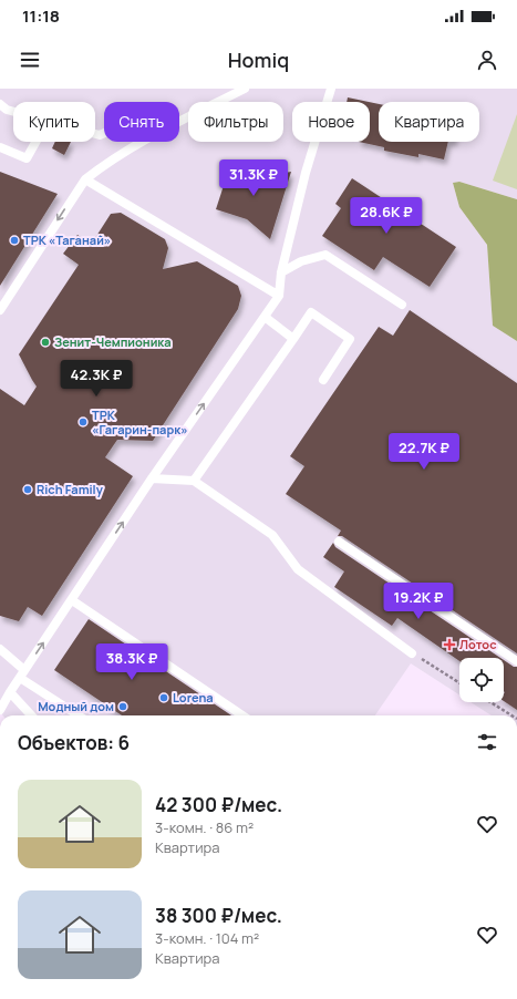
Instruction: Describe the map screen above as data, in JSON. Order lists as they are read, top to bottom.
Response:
{
  "places": {
    "other": [
      "ТРК «Таганай»",
      "Зенит-Чемпионика",
      "ТРК «Гагарин-парк»",
      "Rich Family",
      "Lorena",
      "Модный дом"
    ],
    "health": ["Лотос"]
  },
  "page": {
    "status": "11:18",
    "header": "Homiq",
    "chip": [
      "Купить",
      "Снять",
      "Фильтры",
      "Новое",
      "Квартира"
    ],
    "price": [
      "31.3K ₽",
      "28.6K ₽",
      "42.3K ₽",
      "22.7K ₽",
      "19.2K ₽",
      "38.3K ₽"
    ],
    "heading": "Объектов: 6",
    "list": [
      {
        "name": "42 300 ₽/мес.",
        "note": "3-комн. · 86 m² · Квартира"
      },
      {
        "name": "38 300 ₽/мес.",
        "note": "3-комн. · 104 m² · Квартира"
      }
    ]
  }
}
